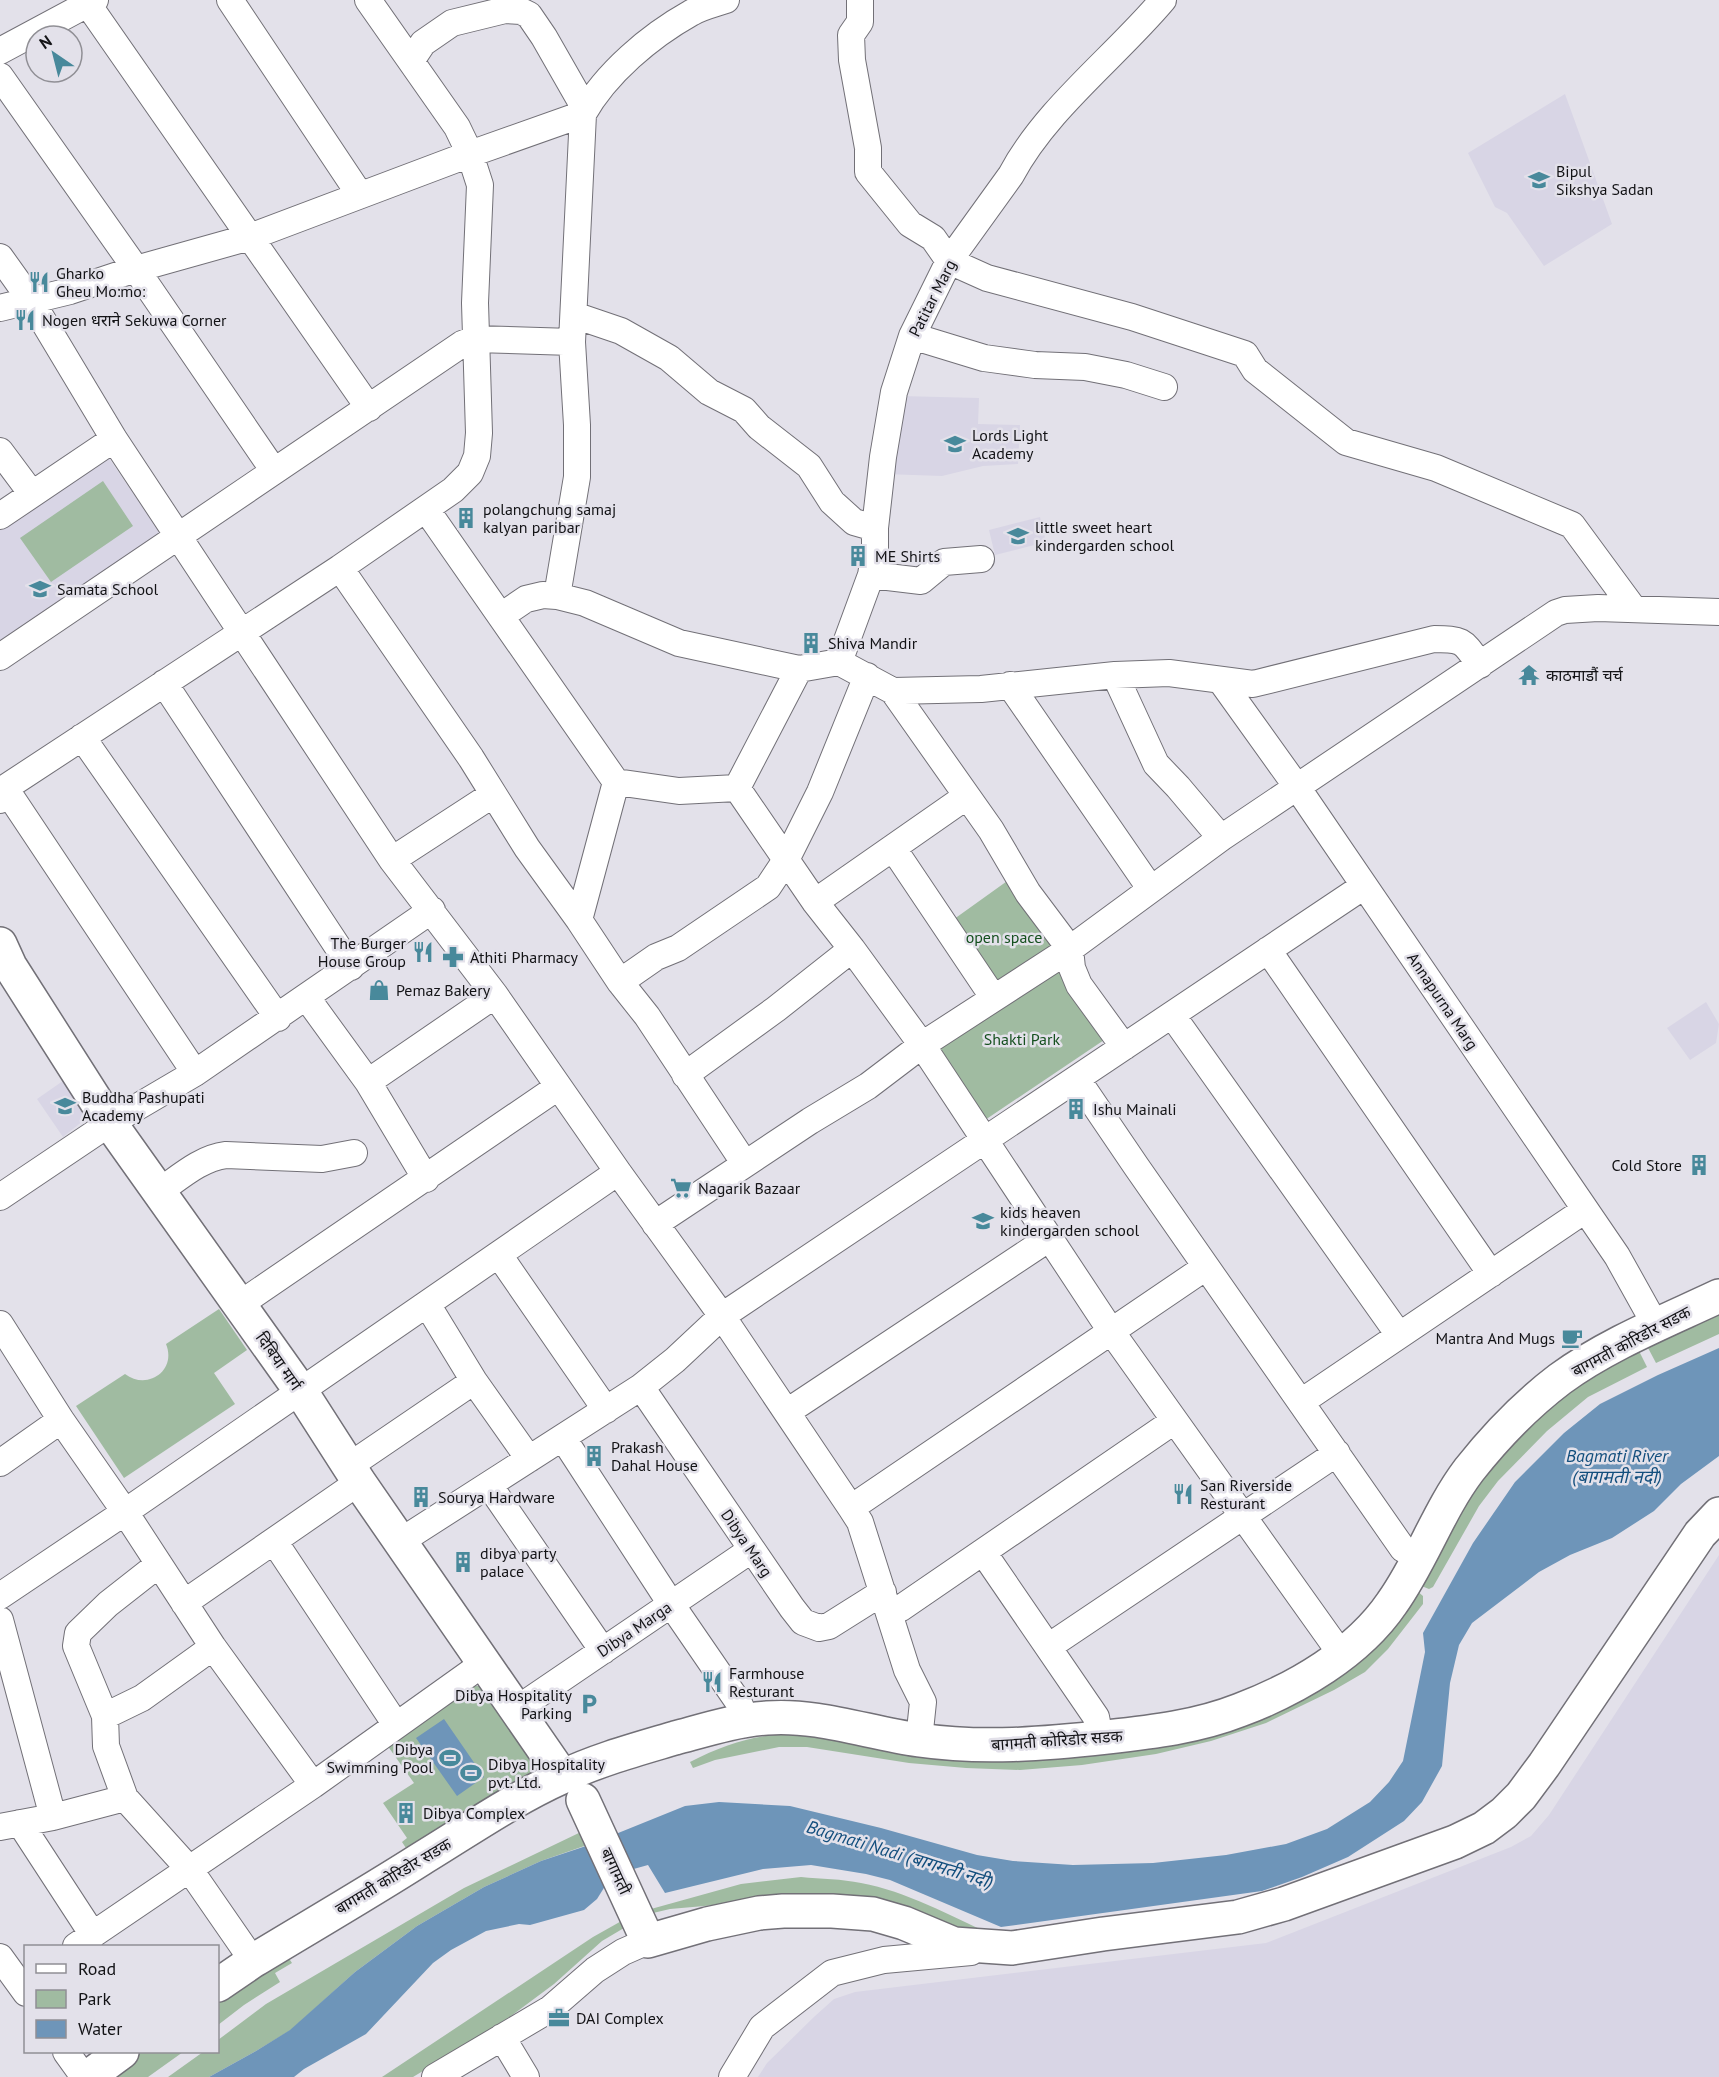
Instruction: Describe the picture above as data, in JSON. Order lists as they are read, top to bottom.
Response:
{
  "streets": {
    "main road": ["बागमती कोरिडोर सडक", "दिबिया मार्ग", "बागामती"],
    "street": [
      "Patitar Marg",
      "Annapurna Marg",
      "Dibya Marg",
      "Dibya Marga"
    ]
  },
  "crossings": [
    ["Annapurna Marg", "बागमती कोरिडोर सडक"],
    ["बागमती कोरिडोर सडक", "दिबिया मार्ग"],
    ["बागमती कोरिडोर सडक", "बागामती"],
    ["दिबिया मार्ग", "Dibya Marga"],
    ["दिबिया मार्ग", "बागामती"],
    ["Dibya Marg", "Dibya Marga"]
  ],
  "water": ["Bagmati River (बागमती नदी)", "Bagmati Nadi (बागमती नदी)"],
  "parks": ["open space", "Shakti Park"],
  "places": {
    "school or university": [
      "Bipul Sikshya Sadan",
      "Lords Light Academy",
      "little sweet heart kindergarden school",
      "Samata School",
      "Buddha Pashupati Academy",
      "kids heaven kindergarden school"
    ],
    "restaurant": [
      "Gharko Gheu Mo:mo:",
      "Nogen धराने Sekuwa Corner",
      "The Burger House Group",
      "San Riverside Resturant",
      "Farmhouse Resturant"
    ],
    "building": [
      "polangchung samaj kalyan paribar",
      "ME Shirts",
      "Shiva Mandir",
      "Ishu Mainali",
      "Cold Store",
      "Prakash Dahal House",
      "Sourya Hardware",
      "dibya party palace",
      "Dibya Complex"
    ],
    "temple": ["काठमाडौं चर्च"],
    "pharmacy": ["Athiti Pharmacy"],
    "shop": ["Pemaz Bakery"],
    "supermarket": ["Nagarik Bazaar"],
    "cafe": ["Mantra And Mugs"],
    "parking": ["Dibya Hospitality Parking"],
    "sports": ["Dibya Swimming Pool", "Dibya Hospitality pvt. Ltd."],
    "office": ["DAI Complex"]
  },
  "legend": ["Road", "Park", "Water"],
  "north": "top left"
}
